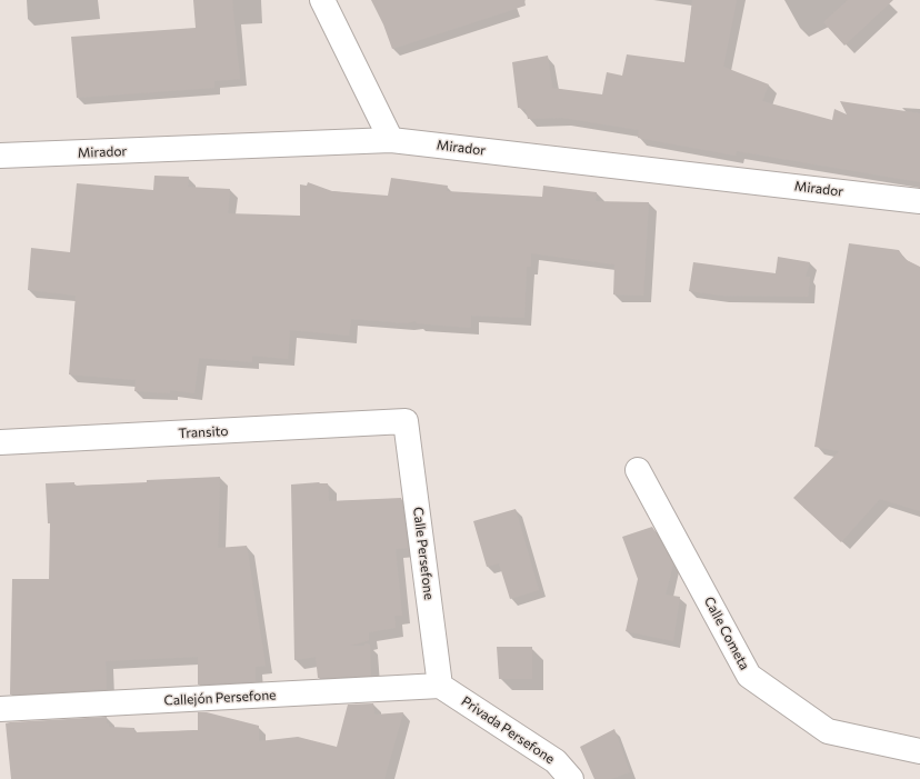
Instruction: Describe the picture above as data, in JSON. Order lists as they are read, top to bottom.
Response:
{
  "streets": {
    "street": [
      "Mirador",
      "Transito",
      "Calle Persefone",
      "Calle Cometa",
      "Callejón Persefone",
      "Privada Persefone"
    ]
  },
  "crossings": [
    ["Transito", "Calle Persefone"],
    ["Calle Persefone", "Callejón Persefone"],
    ["Calle Persefone", "Privada Persefone"],
    ["Callejón Persefone", "Privada Persefone"]
  ]
}
